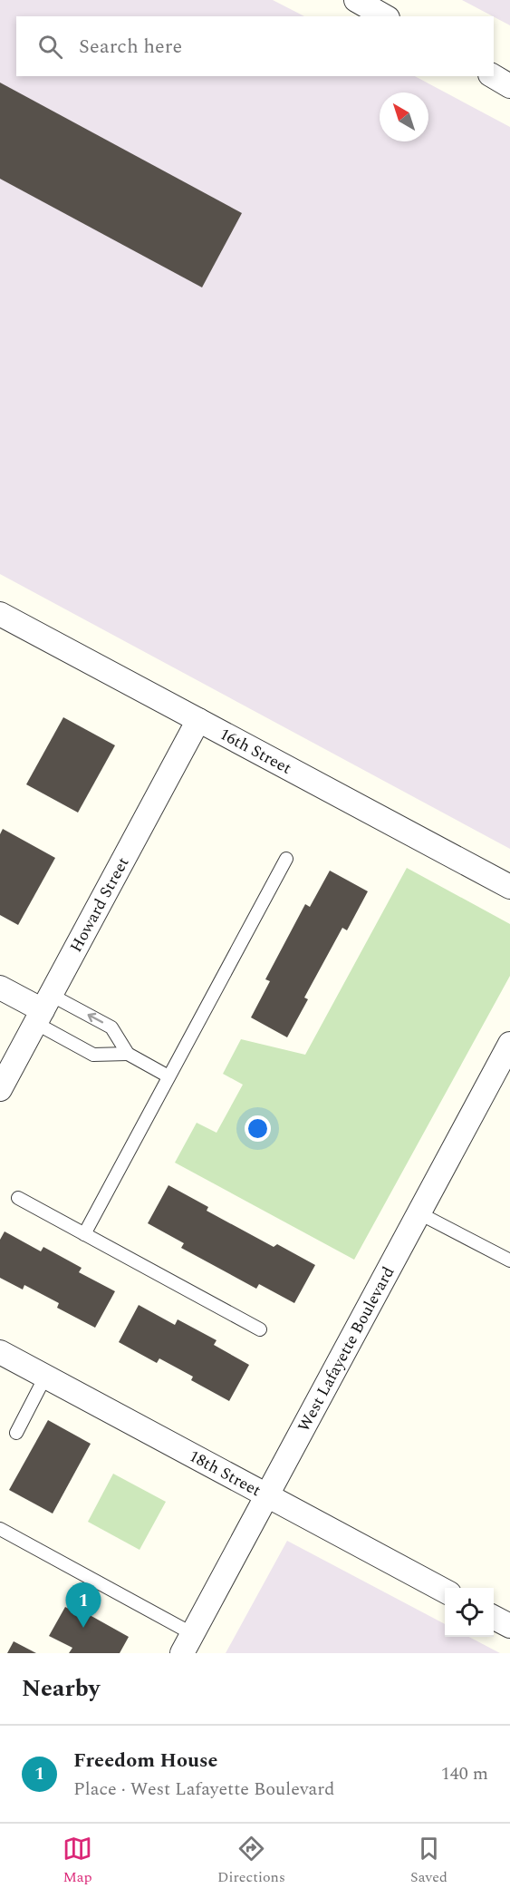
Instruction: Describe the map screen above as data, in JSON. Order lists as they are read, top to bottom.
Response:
{
  "streets": {
    "street": [
      "16th Street",
      "Howard Street",
      "West Lafayette Boulevard",
      "18th Street"
    ]
  },
  "crossings": [
    ["16th Street", "Howard Street"],
    ["West Lafayette Boulevard", "18th Street"]
  ],
  "north": "top left",
  "page": {
    "search": "Search here",
    "pins": "1",
    "heading": "Nearby",
    "list": [
      {
        "mark": "1",
        "name": "Freedom House",
        "note": "Place · West Lafayette Boulevard",
        "value": "140 m"
      }
    ],
    "nav": ["Map", "Directions", "Saved"]
  }
}
